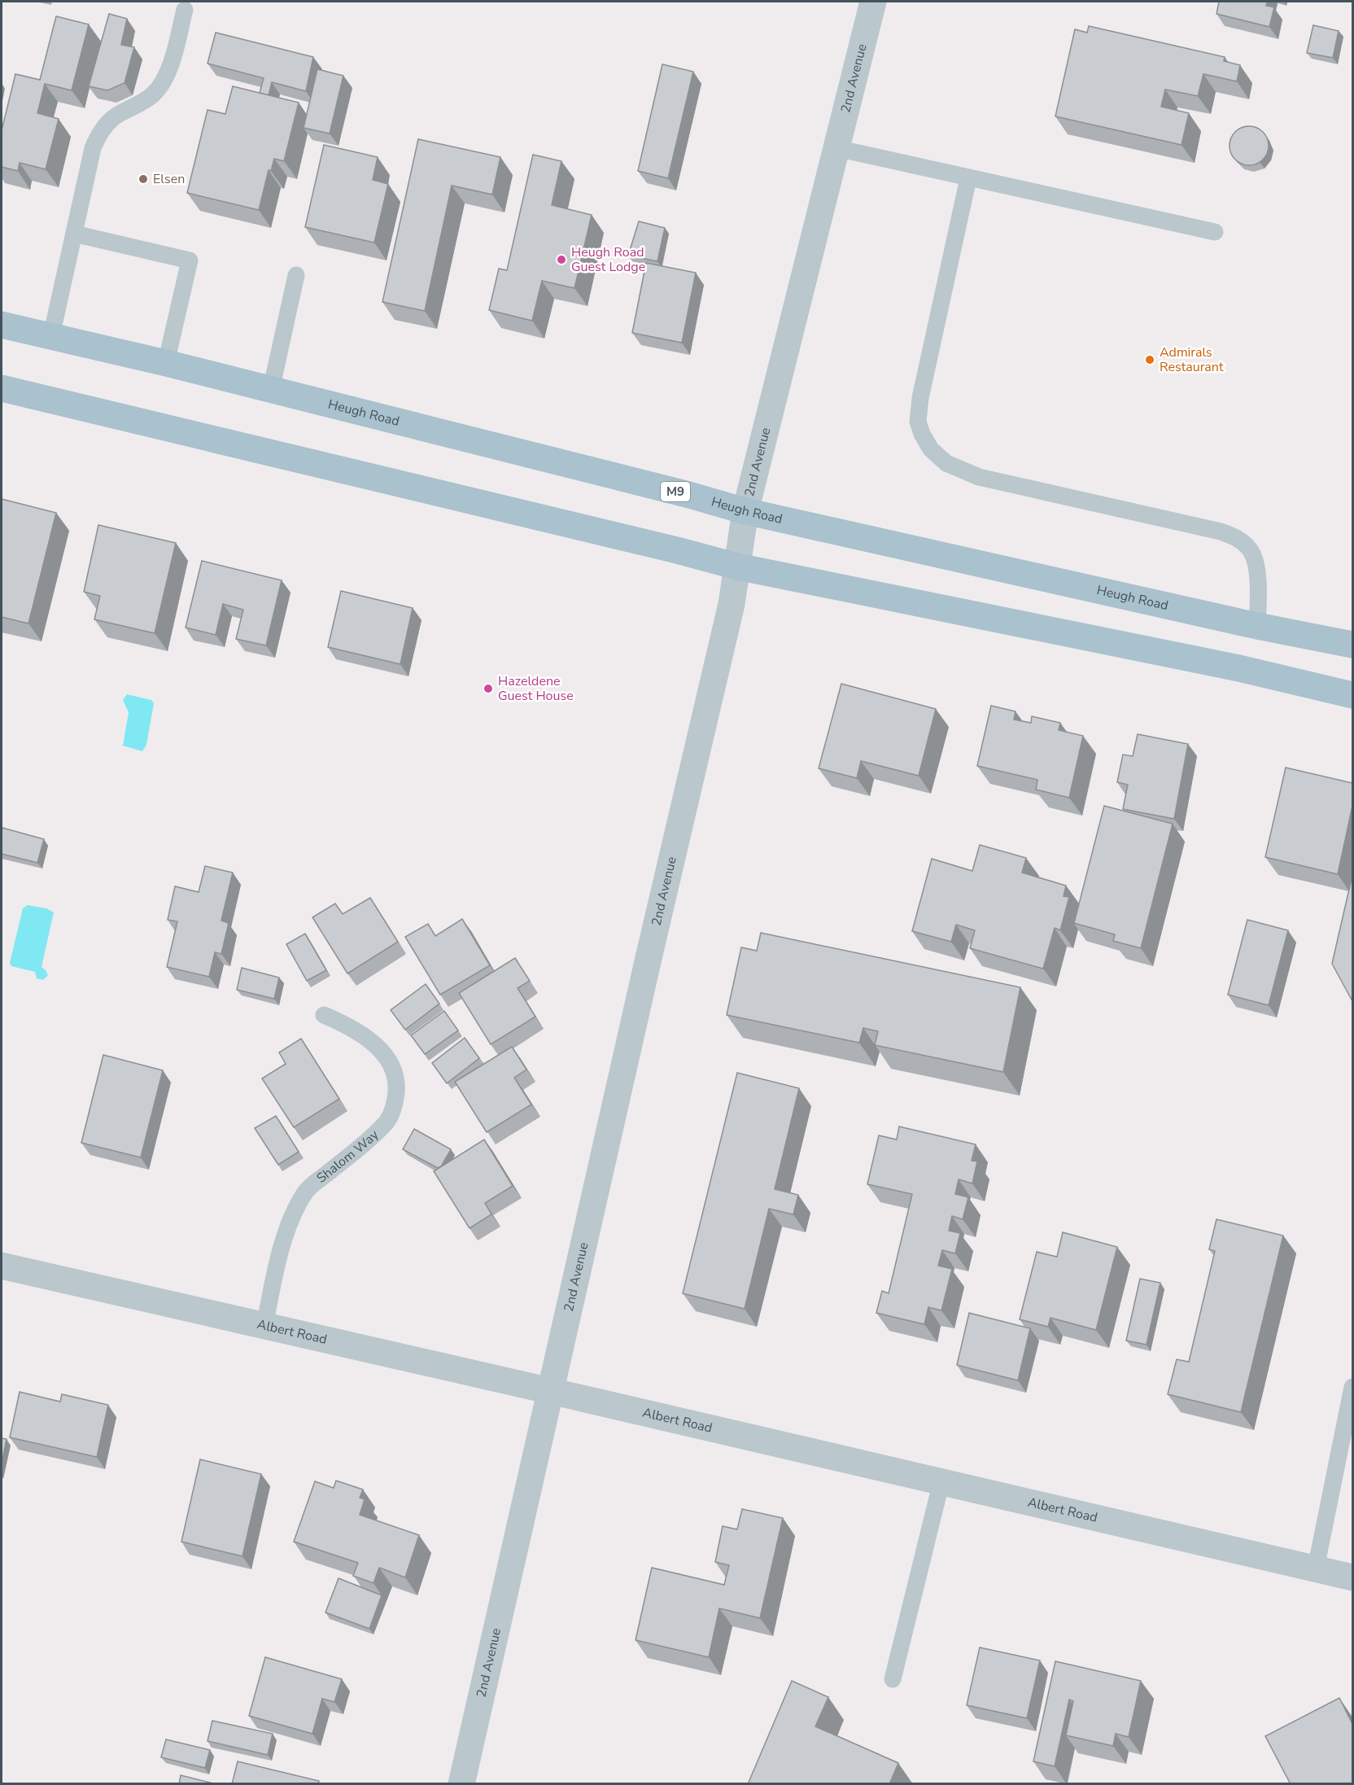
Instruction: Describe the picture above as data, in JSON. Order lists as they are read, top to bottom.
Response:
{
  "streets": {
    "main road": ["Heugh Road", "M9"],
    "street": ["2nd Avenue", "Albert Road"],
    "lane": ["Shalom Way"]
  },
  "crossings": [
    ["2nd Avenue", "Heugh Road"],
    ["2nd Avenue", "Albert Road"],
    ["Shalom Way", "Albert Road"]
  ],
  "places": [
    "Elsen",
    "Heugh Road Guest Lodge",
    "Admirals Restaurant",
    "Hazeldene Guest House"
  ]
}
